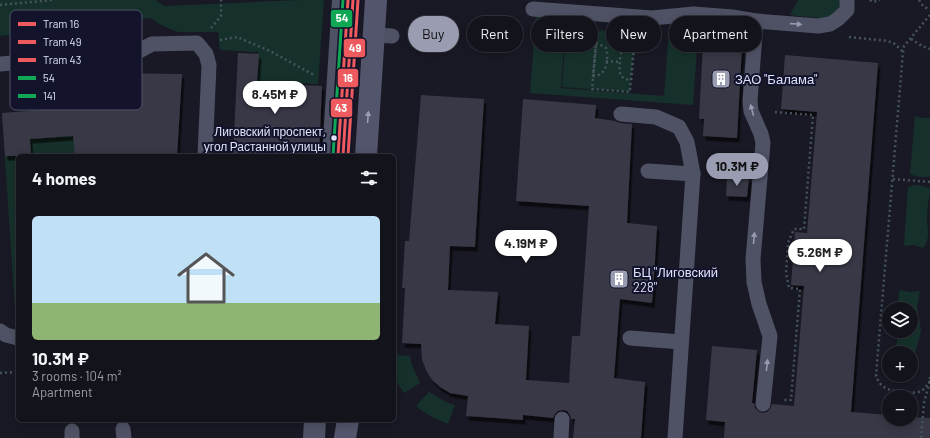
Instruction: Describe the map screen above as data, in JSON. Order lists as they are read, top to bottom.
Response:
{
  "places": {
    "building": ["ЗАО \"Балама\"", "БЦ \"Лиговский 228\""],
    "other": ["Лиговский проспект, угол Растанной улицы"]
  },
  "lines": [
    "tram line 16",
    "tram line 49",
    "tram line 43",
    "transit line 54",
    "transit line 141"
  ],
  "legend": [
    "Tram 16",
    "Tram 49",
    "Tram 43",
    "54",
    "141"
  ],
  "page": {
    "chip": [
      "Buy",
      "Rent",
      "Filters",
      "New",
      "Apartment"
    ],
    "price": [
      "8.45M ₽",
      "10.3M ₽",
      "4.19M ₽",
      "5.26M ₽"
    ],
    "heading": "4 homes",
    "list": [
      {
        "name": "10.3M ₽",
        "note": "3 rooms · 104 m² · Apartment"
      }
    ],
    "map_buttons": ["+", "−"]
  }
}
